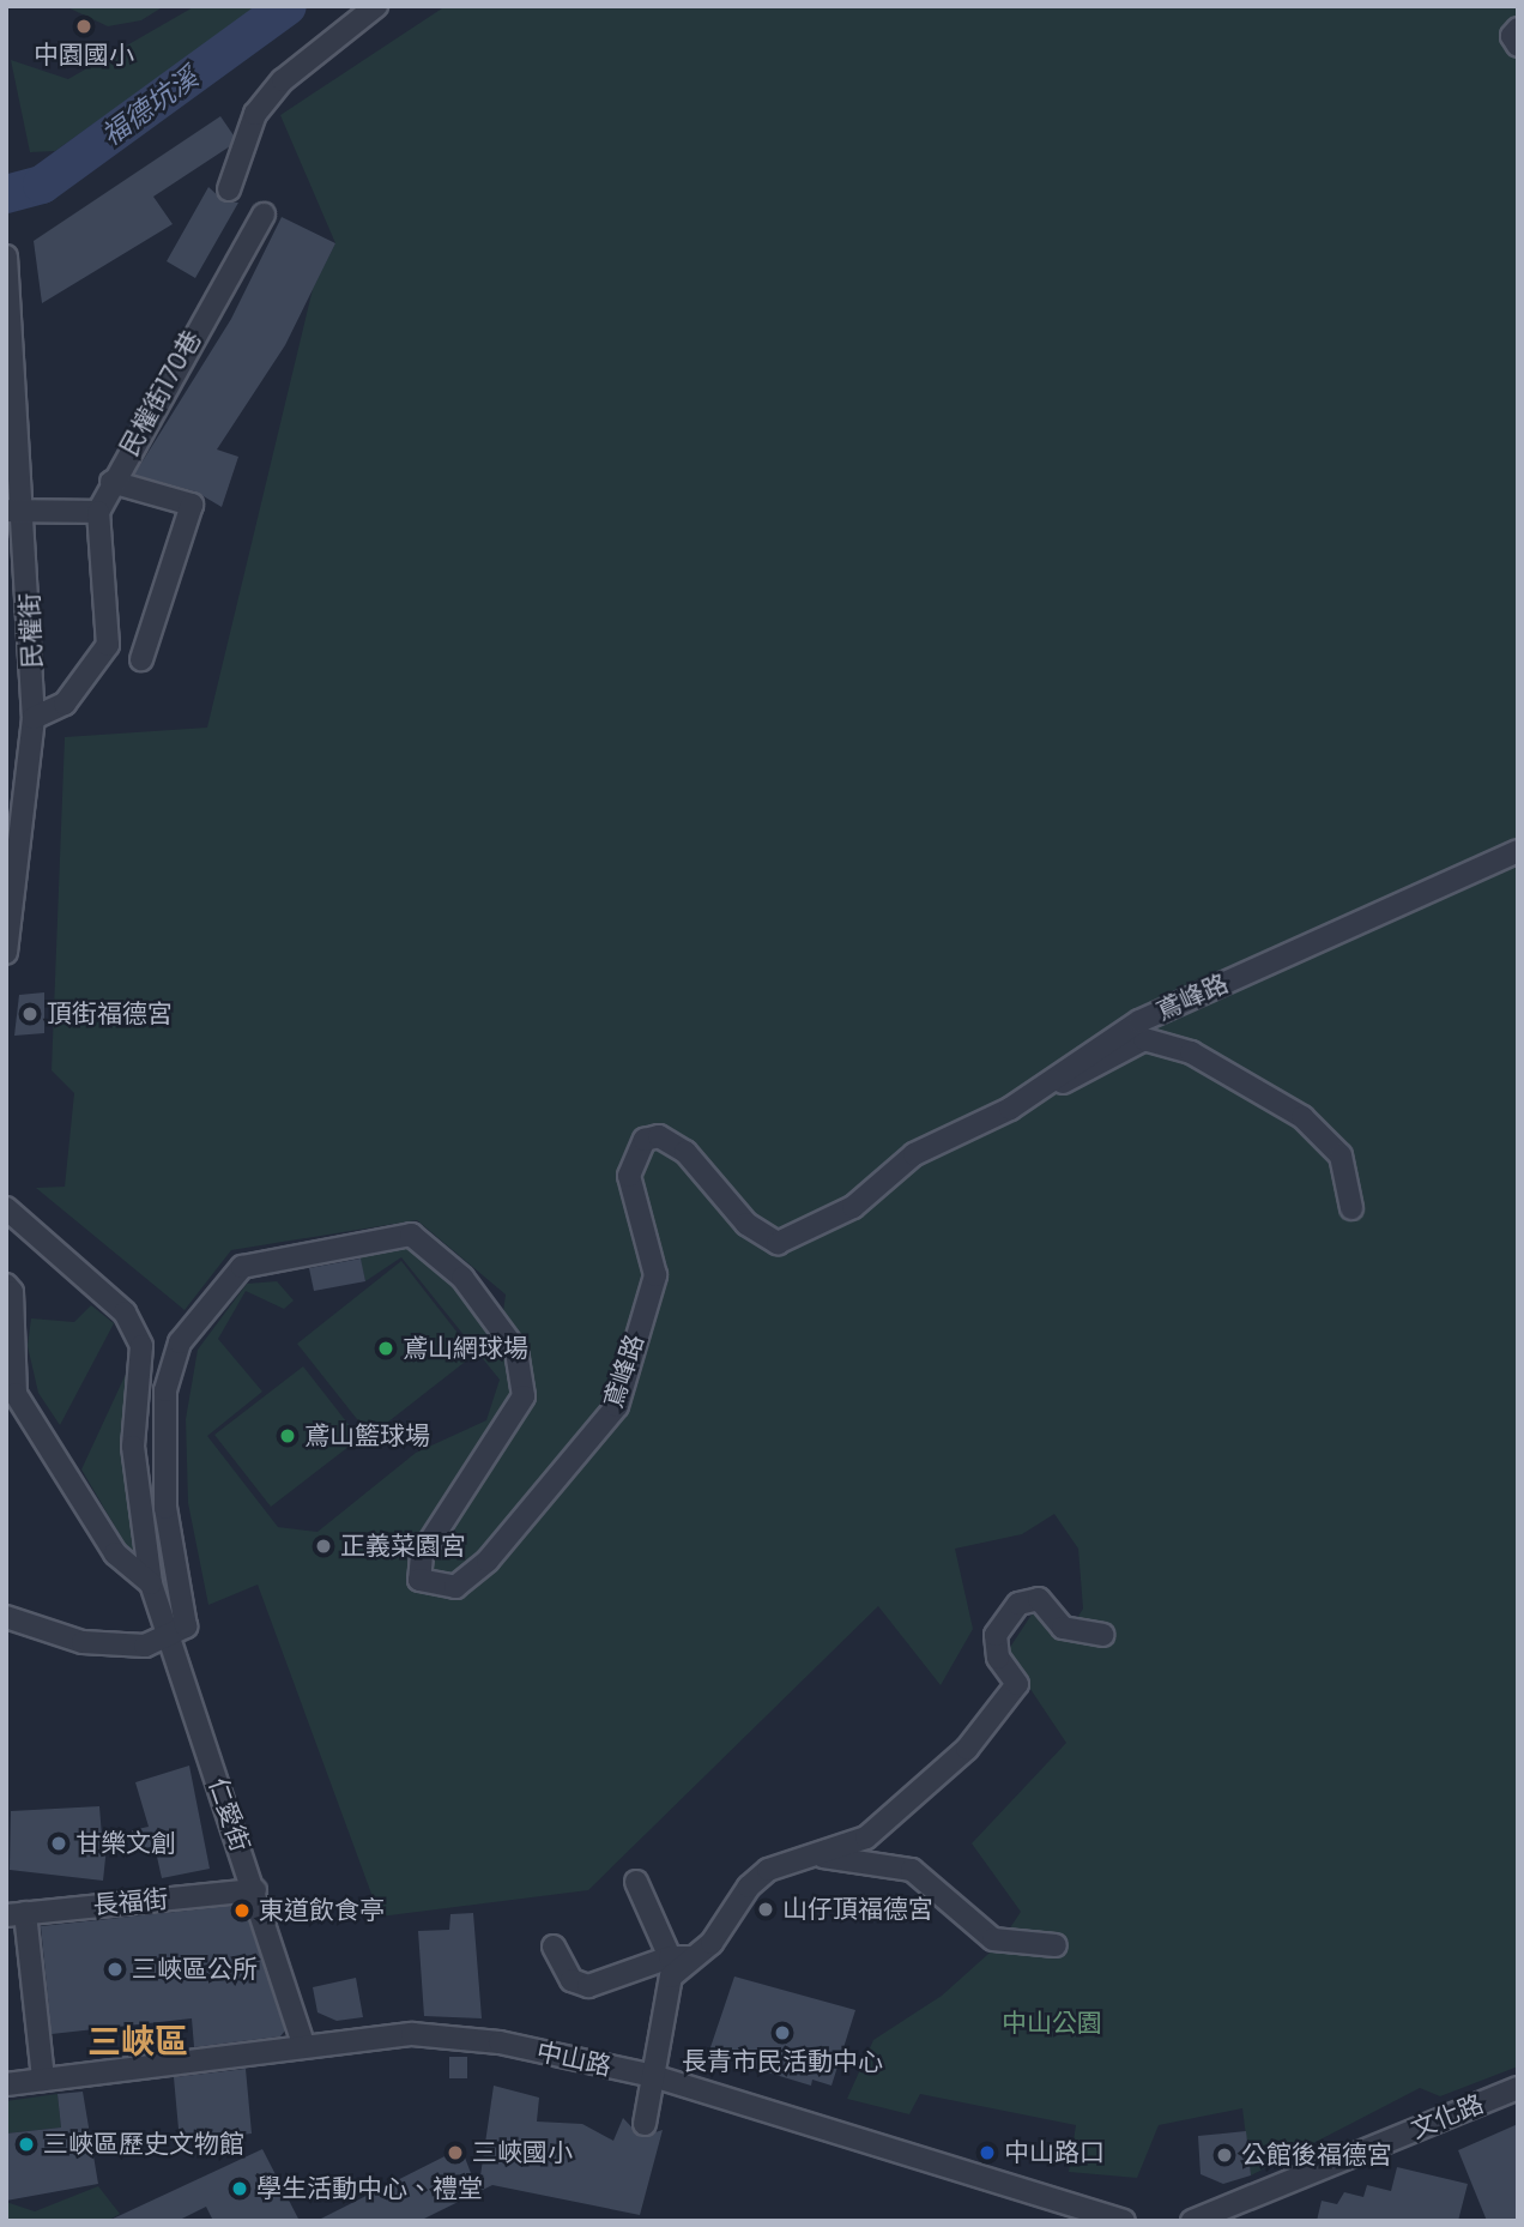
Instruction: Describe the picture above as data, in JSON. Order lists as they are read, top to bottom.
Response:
{
  "streets": {
    "street": [
      "民權街170巷",
      "民權街",
      "鳶峰路",
      "仁愛街",
      "長福街",
      "中山路",
      "文化路"
    ]
  },
  "crossings": [
    ["鳶峰路", "仁愛街"],
    ["仁愛街", "長福街"],
    ["仁愛街", "中山路"]
  ],
  "districts": ["三峽區"],
  "water": ["福德坑溪"],
  "parks": ["中山公園"],
  "places": [
    "中園國小",
    "頂街福德宮",
    "鳶山網球場",
    "鳶山籃球場",
    "正義菜園宮",
    "甘樂文創",
    "山仔頂福德宮",
    "東道飲食亭",
    "三峽區公所",
    "長青市民活動中心",
    "三峽區歷史文物館",
    "三峽國小",
    "中山路口",
    "公館後福德宮",
    "學生活動中心、禮堂"
  ]
}
